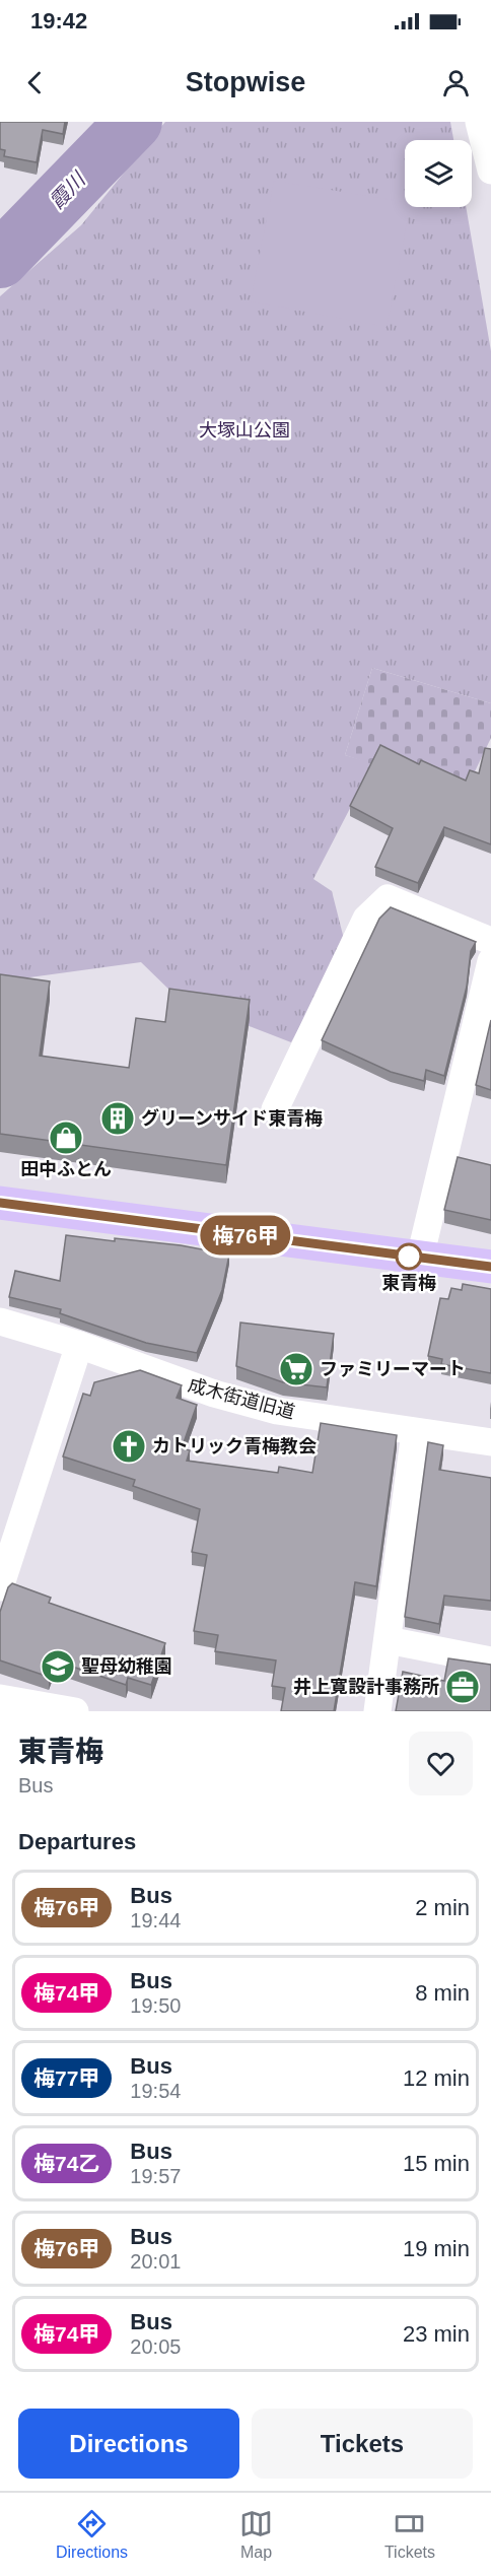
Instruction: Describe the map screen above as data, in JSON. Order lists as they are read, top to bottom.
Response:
{
  "streets": {
    "street": ["成木街道旧道"]
  },
  "water": ["霞川"],
  "parks": ["大塚山公園"],
  "places": {
    "building": ["グリーンサイド東青梅"],
    "shop": ["田中ふとん"],
    "other": ["東青梅"],
    "supermarket": ["ファミリーマート"],
    "church": ["カトリック青梅教会"],
    "school or university": ["聖母幼稚園"],
    "office": ["井上寛設計事務所"]
  },
  "lines": ["bus line 梅76甲"],
  "page": {
    "status": "19:42",
    "header": "Stopwise",
    "on_map": "梅76甲",
    "heading": [
      ["東青梅", "Bus"],
      "Departures"
    ],
    "list": [
      {
        "mark": "梅76甲",
        "name": "Bus",
        "note": "19:44",
        "value": "2 min"
      },
      {
        "mark": "梅74甲",
        "name": "Bus",
        "note": "19:50",
        "value": "8 min"
      },
      {
        "mark": "梅77甲",
        "name": "Bus",
        "note": "19:54",
        "value": "12 min"
      },
      {
        "mark": "梅74乙",
        "name": "Bus",
        "note": "19:57",
        "value": "15 min"
      },
      {
        "mark": "梅76甲",
        "name": "Bus",
        "note": "20:01",
        "value": "19 min"
      },
      {
        "mark": "梅74甲",
        "name": "Bus",
        "note": "20:05",
        "value": "23 min"
      }
    ],
    "buttons": ["Directions", "Tickets"],
    "tabs": ["Directions", "Map", "Tickets"]
  }
}
